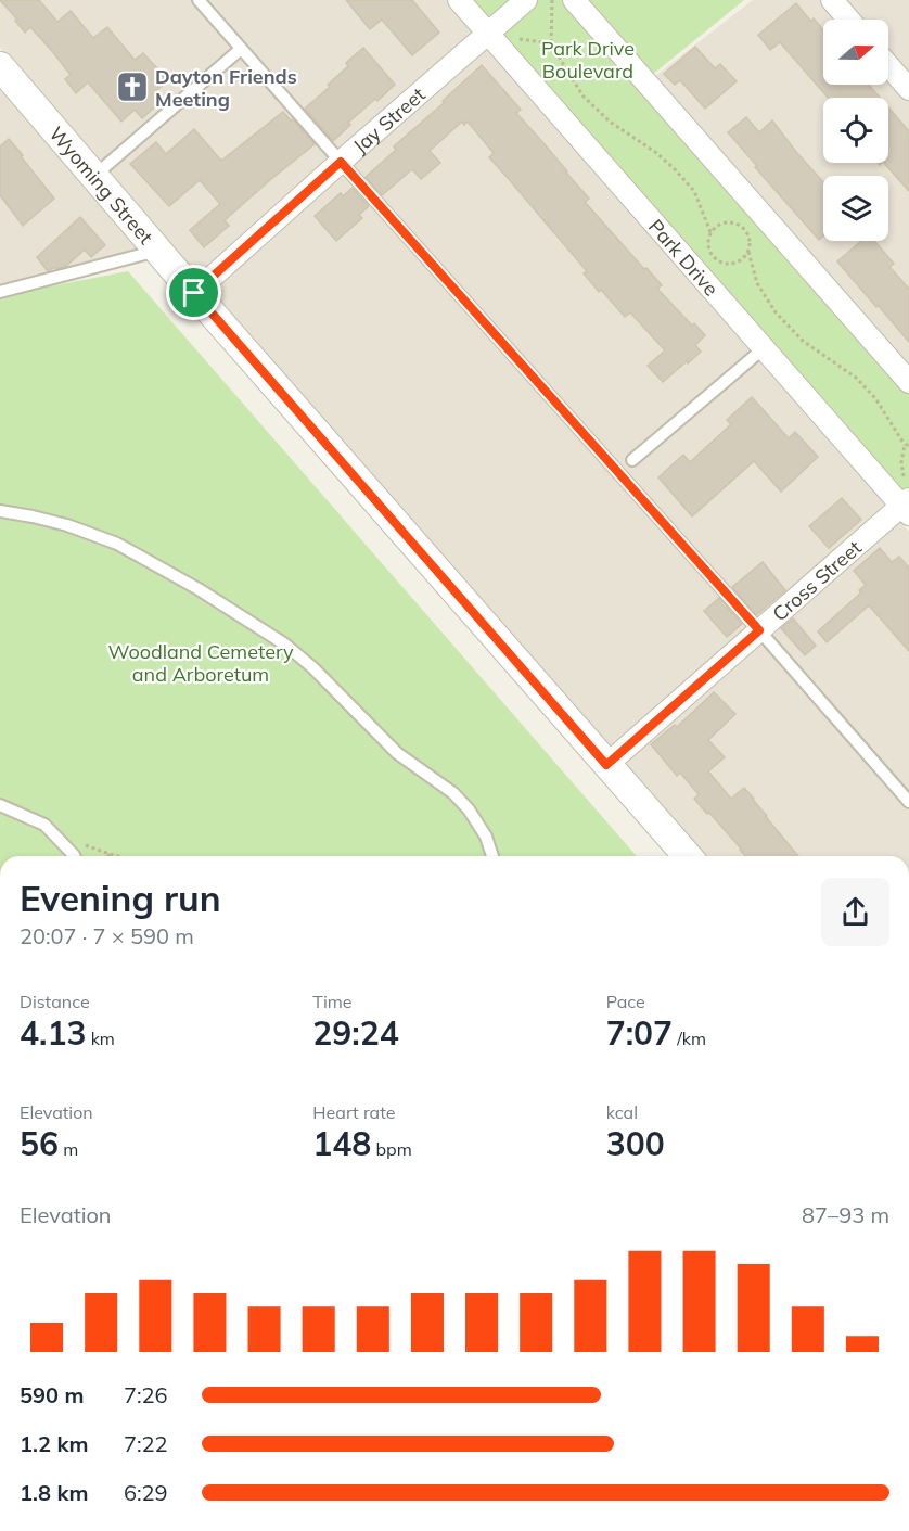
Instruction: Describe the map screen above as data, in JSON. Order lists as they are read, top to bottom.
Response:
{
  "streets": {
    "street": [
      "Jay Street",
      "Wyoming Street",
      "Park Drive",
      "Cross Street"
    ]
  },
  "crossings": [
    ["Jay Street", "Wyoming Street"],
    ["Jay Street", "Park Drive"],
    ["Wyoming Street", "Cross Street"],
    ["Park Drive", "Cross Street"]
  ],
  "parks": ["Park Drive Boulevard", "Woodland Cemetery and Arboretum"],
  "places": {
    "church": ["Dayton Friends Meeting"]
  },
  "north": "right",
  "page": {
    "heading": ["Evening run", "20:07 · 7 × 590 m"],
    "stats": [
      ["Distance", "4.13 km"],
      ["Time", "29:24"],
      ["Pace", "7:07 /km"],
      ["Elevation", "56 m"],
      ["Heart rate", "148 bpm"],
      ["kcal", "300"]
    ],
    "chart": ["Elevation", "87–93 m"],
    "list": [
      {
        "name": "590 m",
        "note": "7:26"
      },
      {
        "name": "1.2 km",
        "note": "7:22"
      },
      {
        "name": "1.8 km",
        "note": "6:29"
      }
    ]
  }
}
